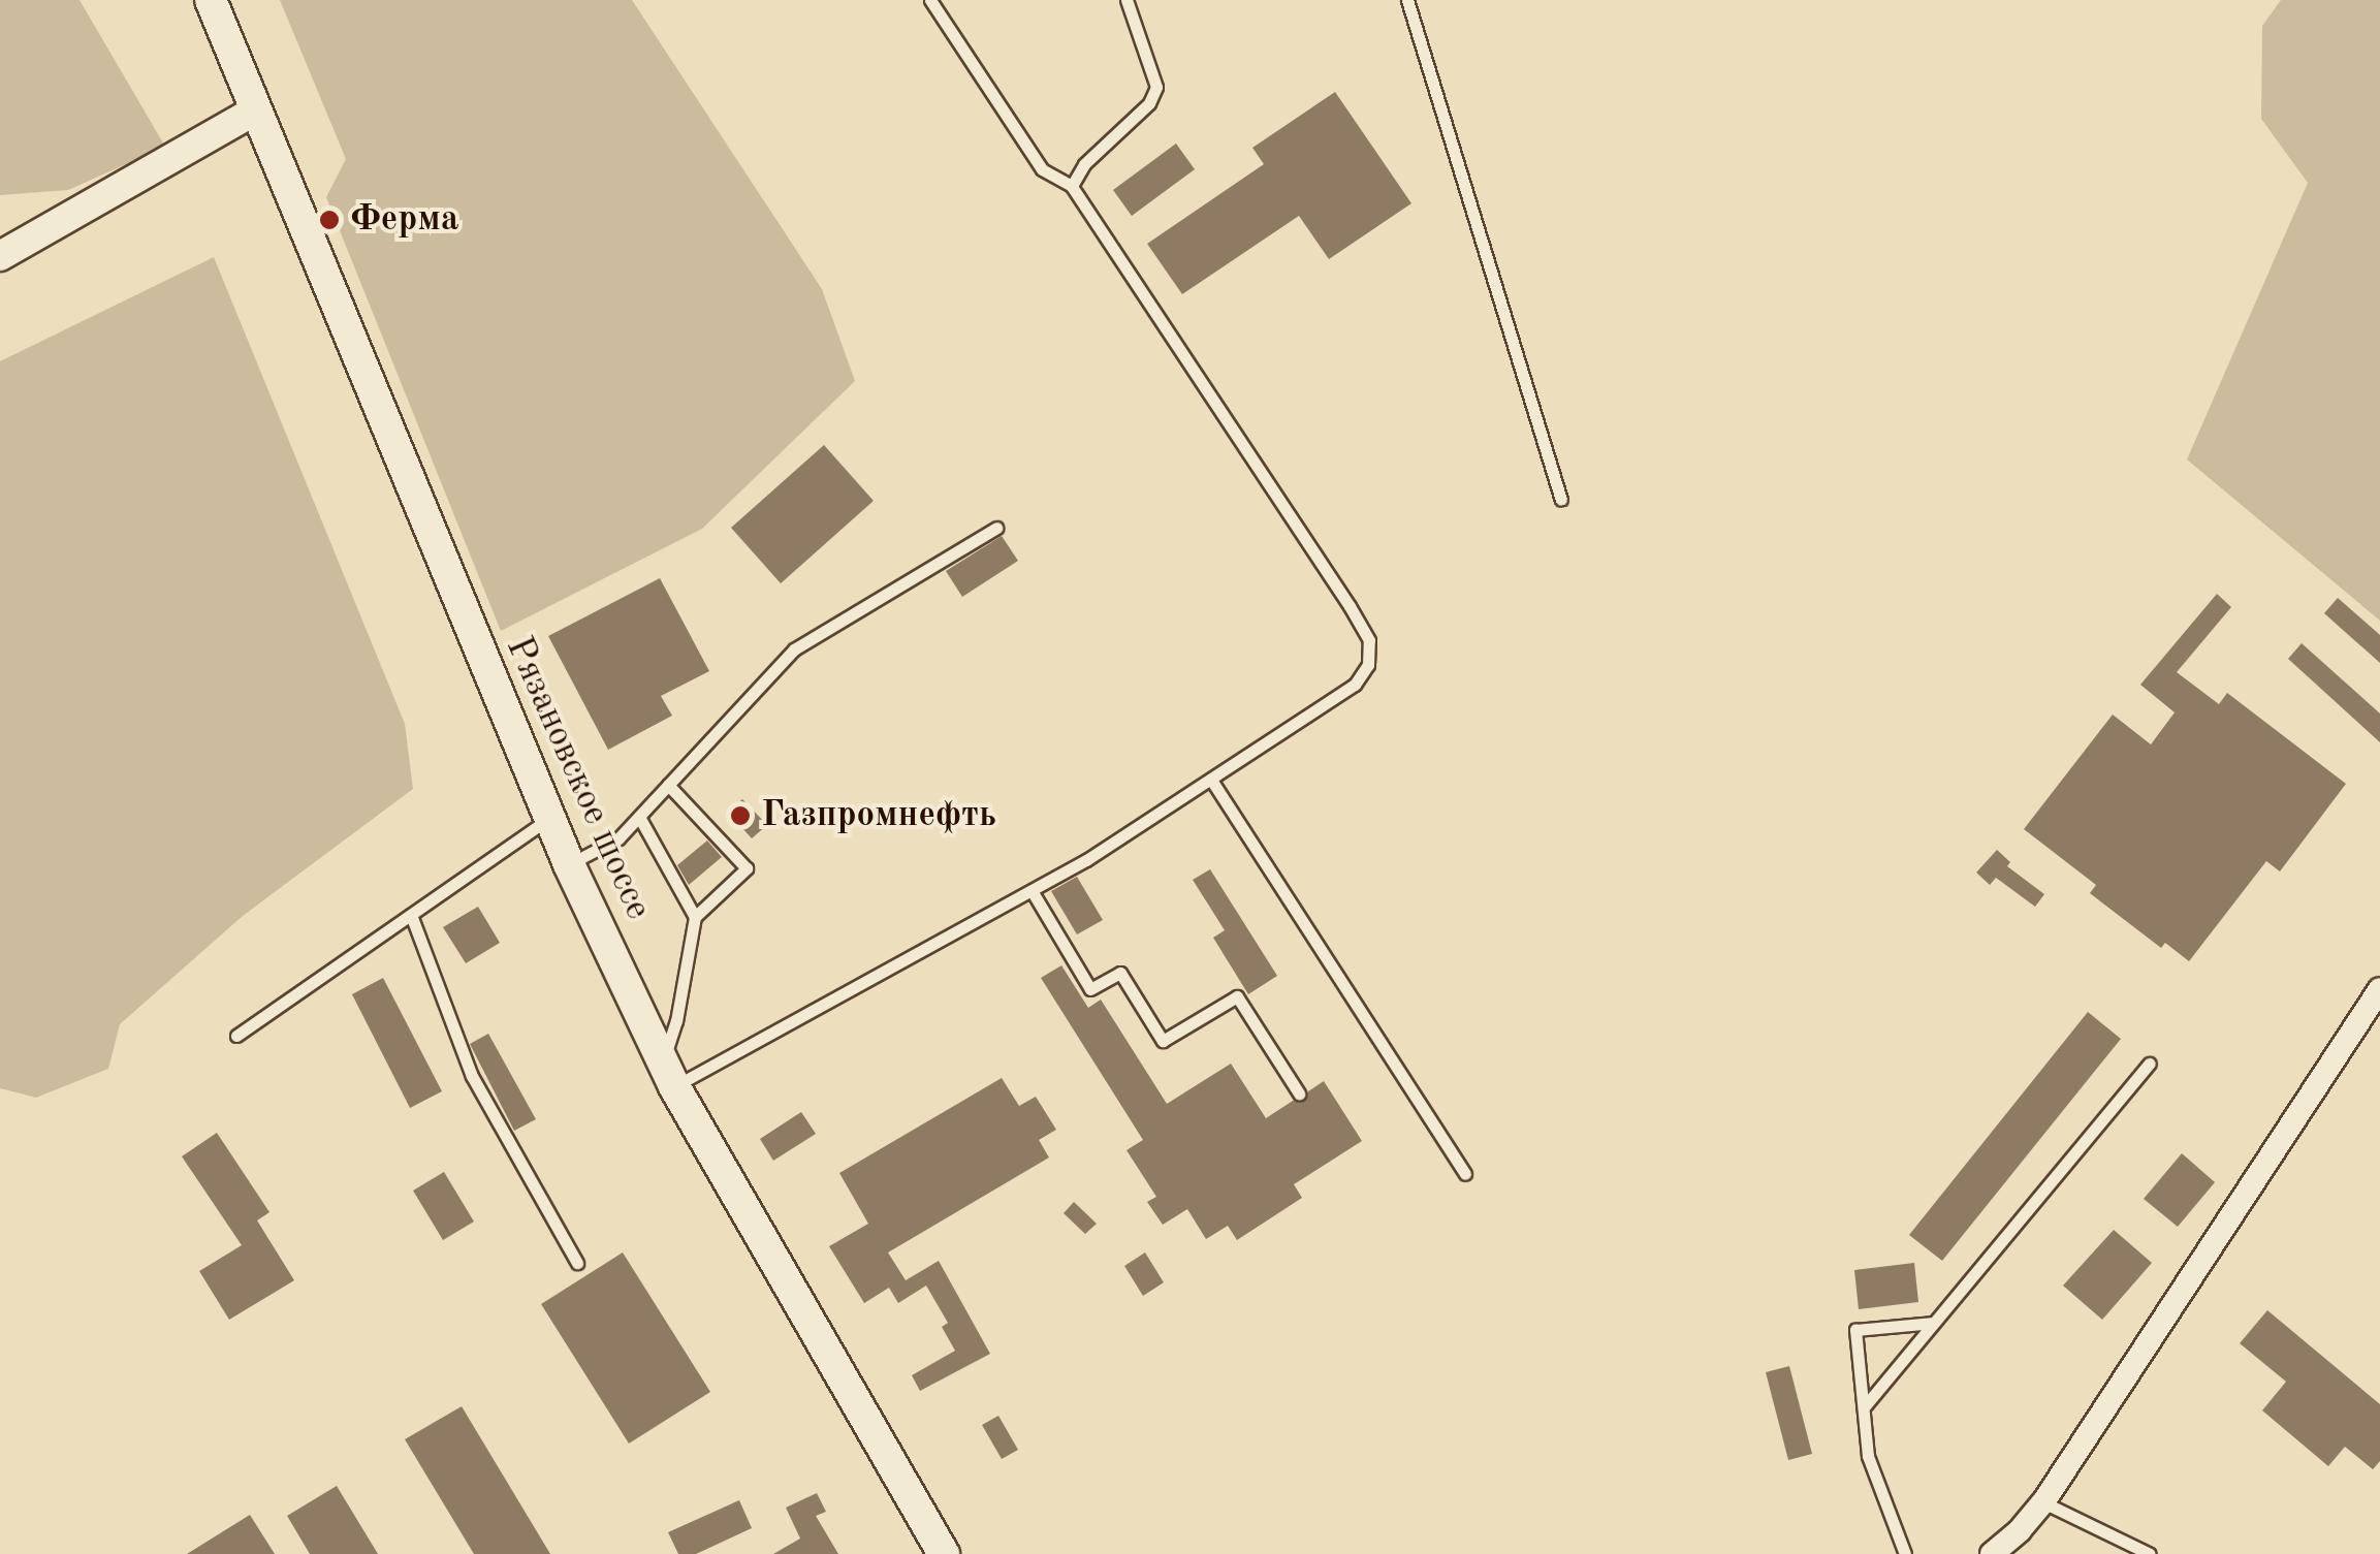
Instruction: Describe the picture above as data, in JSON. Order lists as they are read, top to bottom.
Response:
{
  "streets": {
    "main road": ["Рязановское шоссе"]
  },
  "places": ["Ферма", "Газпромнефть"]
}
